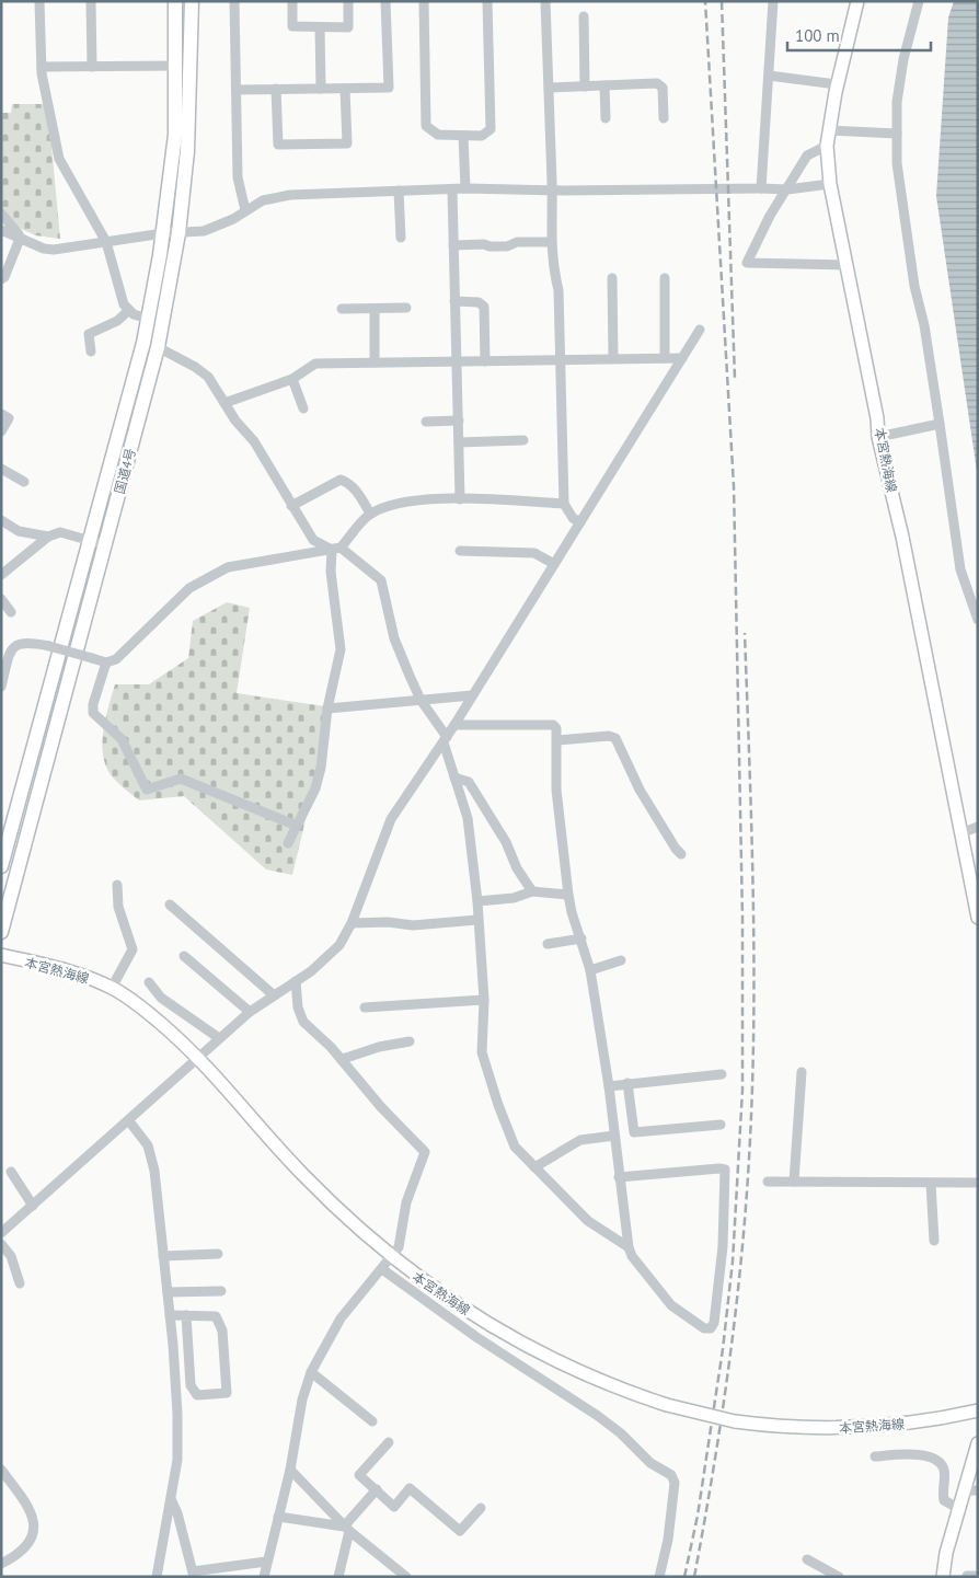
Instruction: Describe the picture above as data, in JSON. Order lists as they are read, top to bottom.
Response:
{
  "streets": {
    "highway": ["国道4号"],
    "main road": ["本宮熱海線"]
  },
  "scale_bar": "100 m"
}
